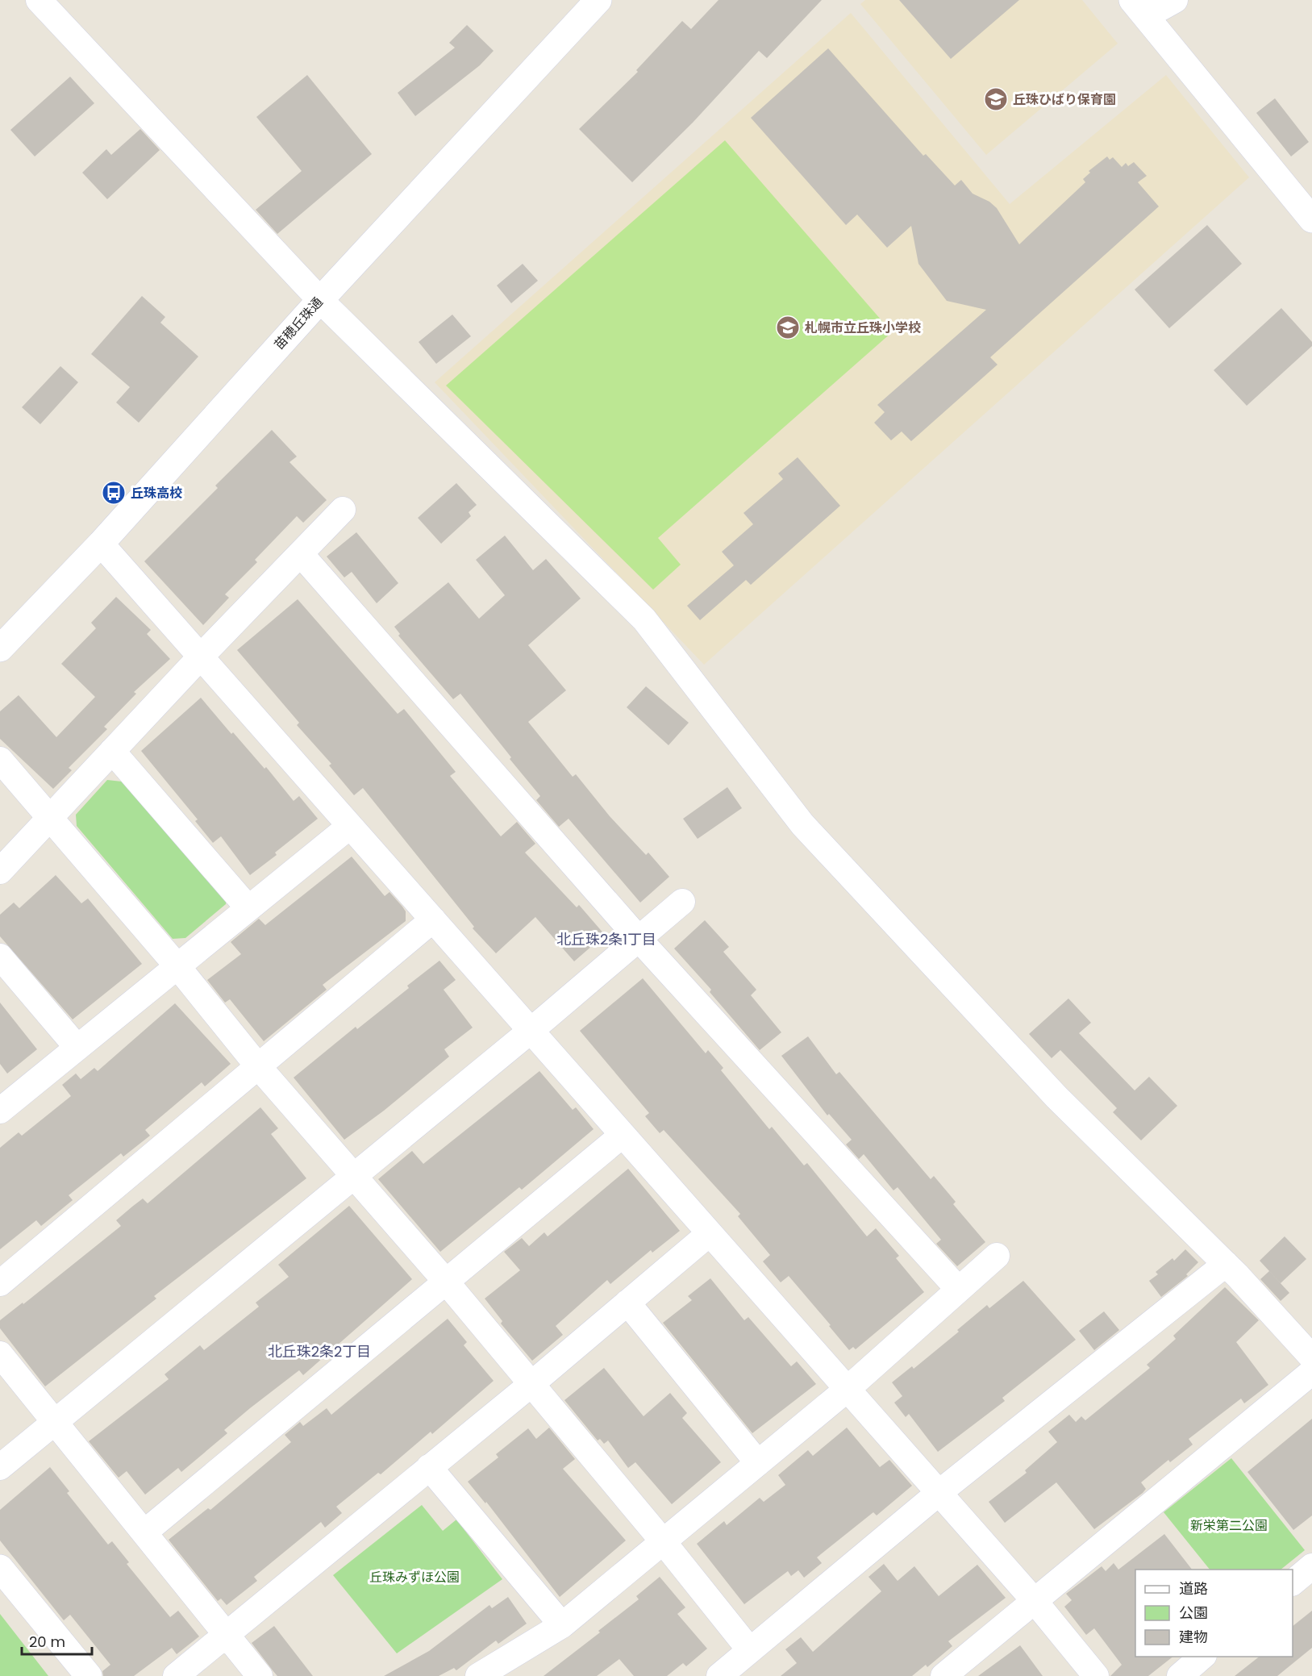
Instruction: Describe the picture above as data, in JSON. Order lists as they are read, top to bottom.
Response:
{
  "streets": {
    "street": ["苗穂丘珠通"]
  },
  "districts": ["北丘珠2条1丁目", "北丘珠2条2丁目"],
  "parks": ["新栄第二公園", "丘珠みずほ公園"],
  "places": {
    "school or university": ["丘珠ひばり保育園", "札幌市立丘珠小学校"],
    "bus stop": ["丘珠高校"]
  },
  "legend": ["道路", "公園", "建物"],
  "scale_bar": "20 m"
}
